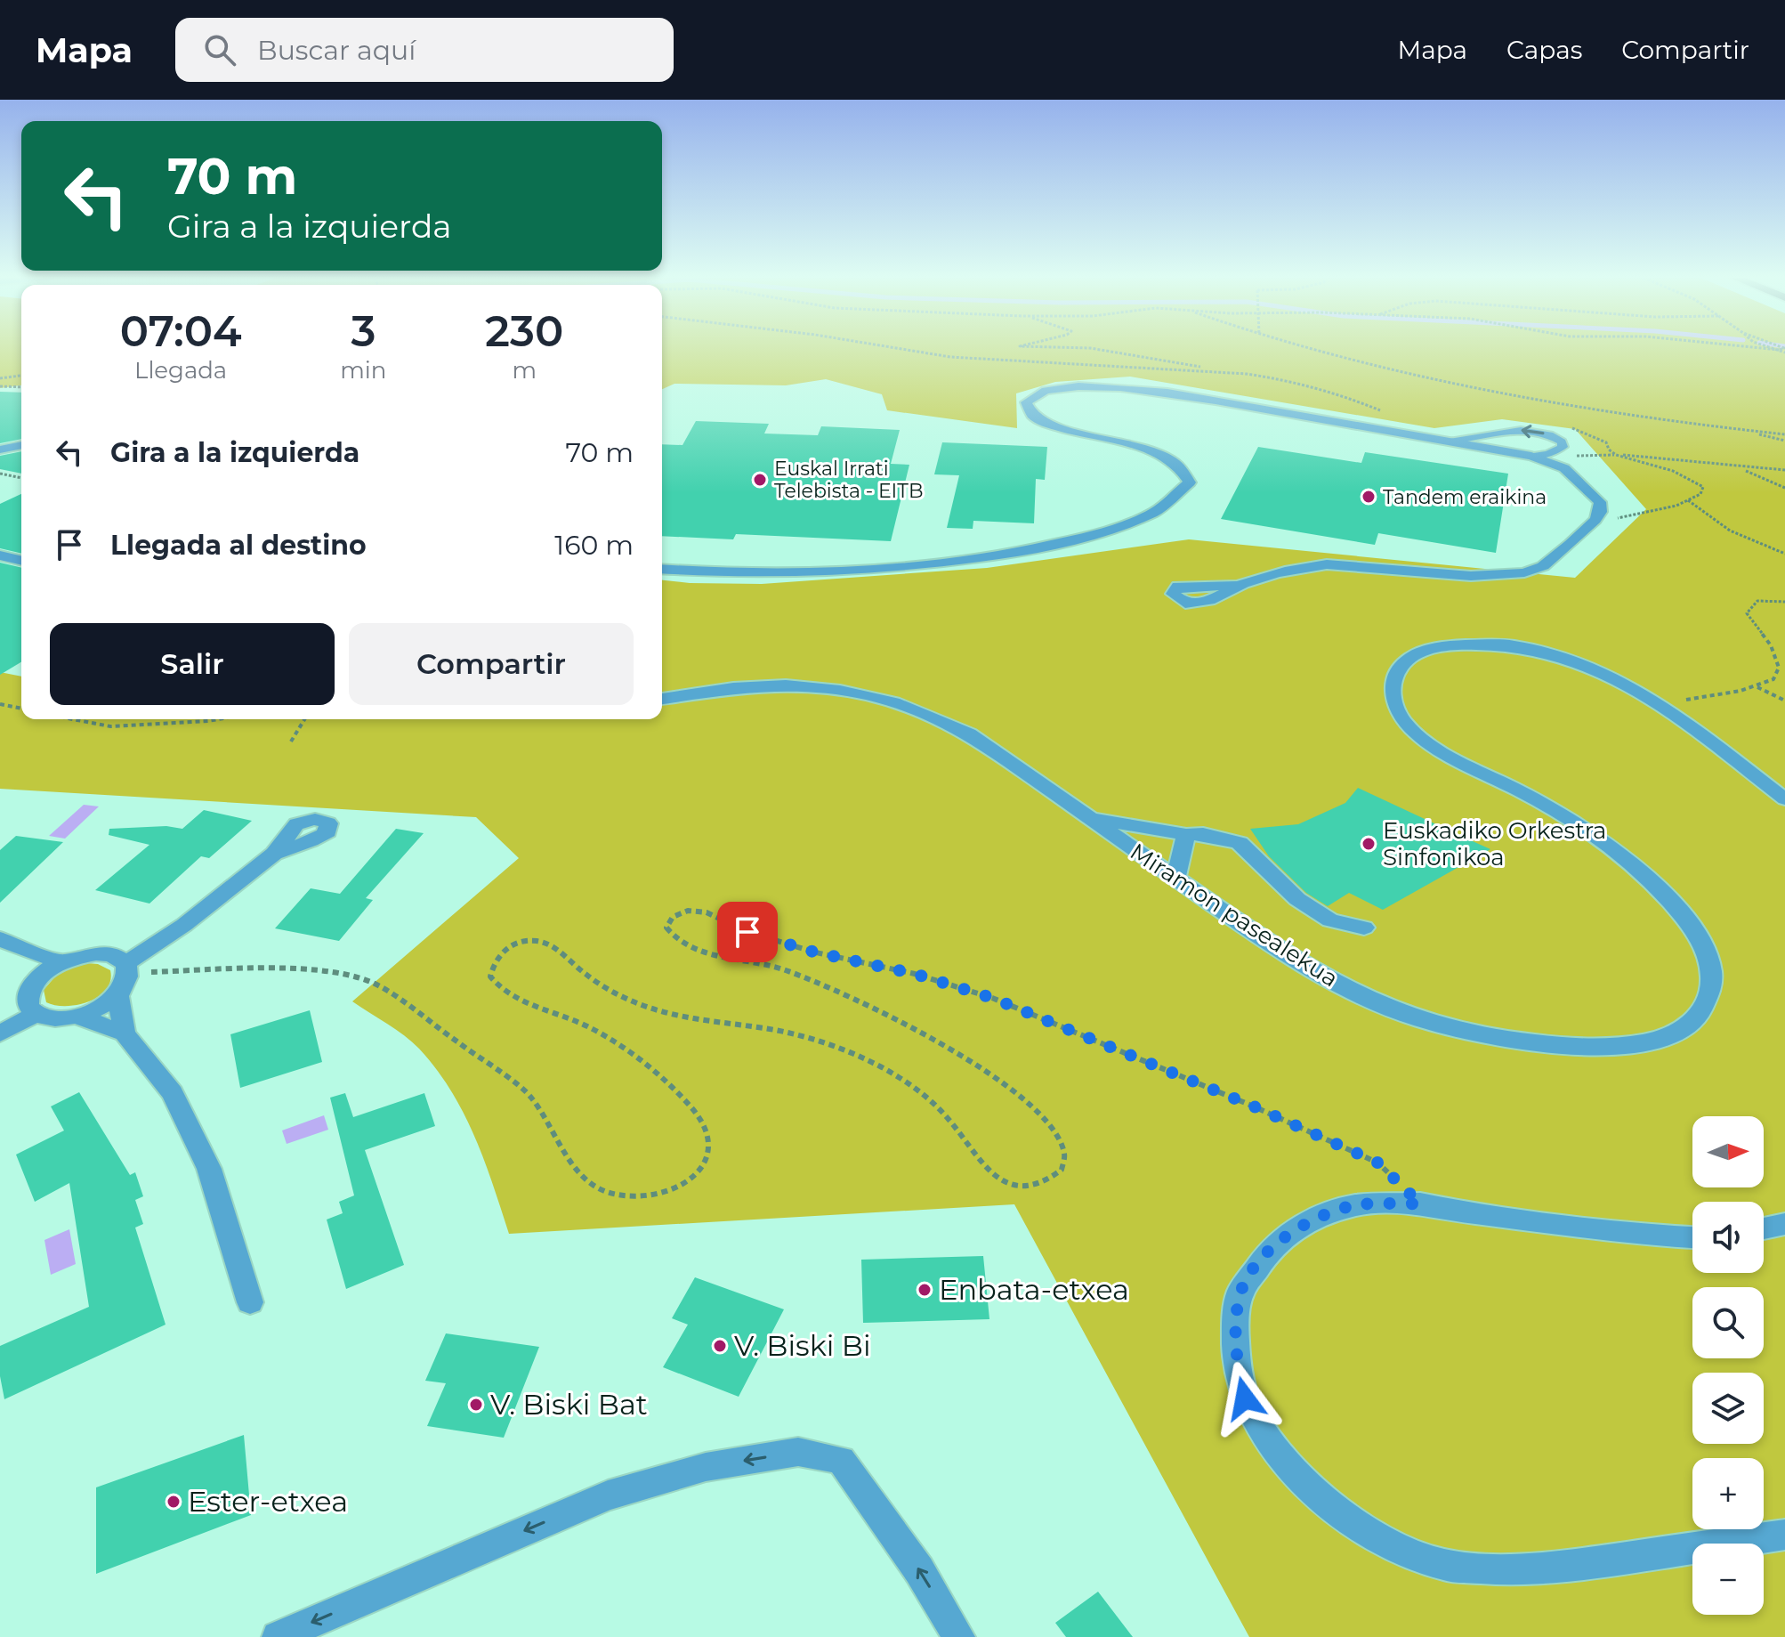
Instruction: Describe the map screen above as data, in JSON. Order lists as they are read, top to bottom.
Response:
{
  "streets": {
    "street": ["Miramon pasealekua"]
  },
  "places": [
    "Euskal Irrati Telebista - EITB",
    "Tandem eraikina",
    "Euskadiko Orkestra Sinfonikoa",
    "Enbata-etxea",
    "V. Biski Bi",
    "V. Biski Bat",
    "Ester-etxea"
  ],
  "north": "right",
  "page": {
    "header": "Mapa",
    "search": "Buscar aquí",
    "nav": ["Mapa", "Capas", "Compartir"],
    "turn": ["70 m", "Gira a la izquierda"],
    "eta": [
      "07:04",
      "Llegada",
      "3",
      "min",
      "230",
      "m"
    ],
    "list": [
      {
        "name": "Gira a la izquierda",
        "value": "70 m"
      },
      {
        "name": "Llegada al destino",
        "value": "160 m"
      }
    ],
    "buttons": ["Salir", "Compartir"],
    "map_buttons": ["+", "−"]
  }
}
